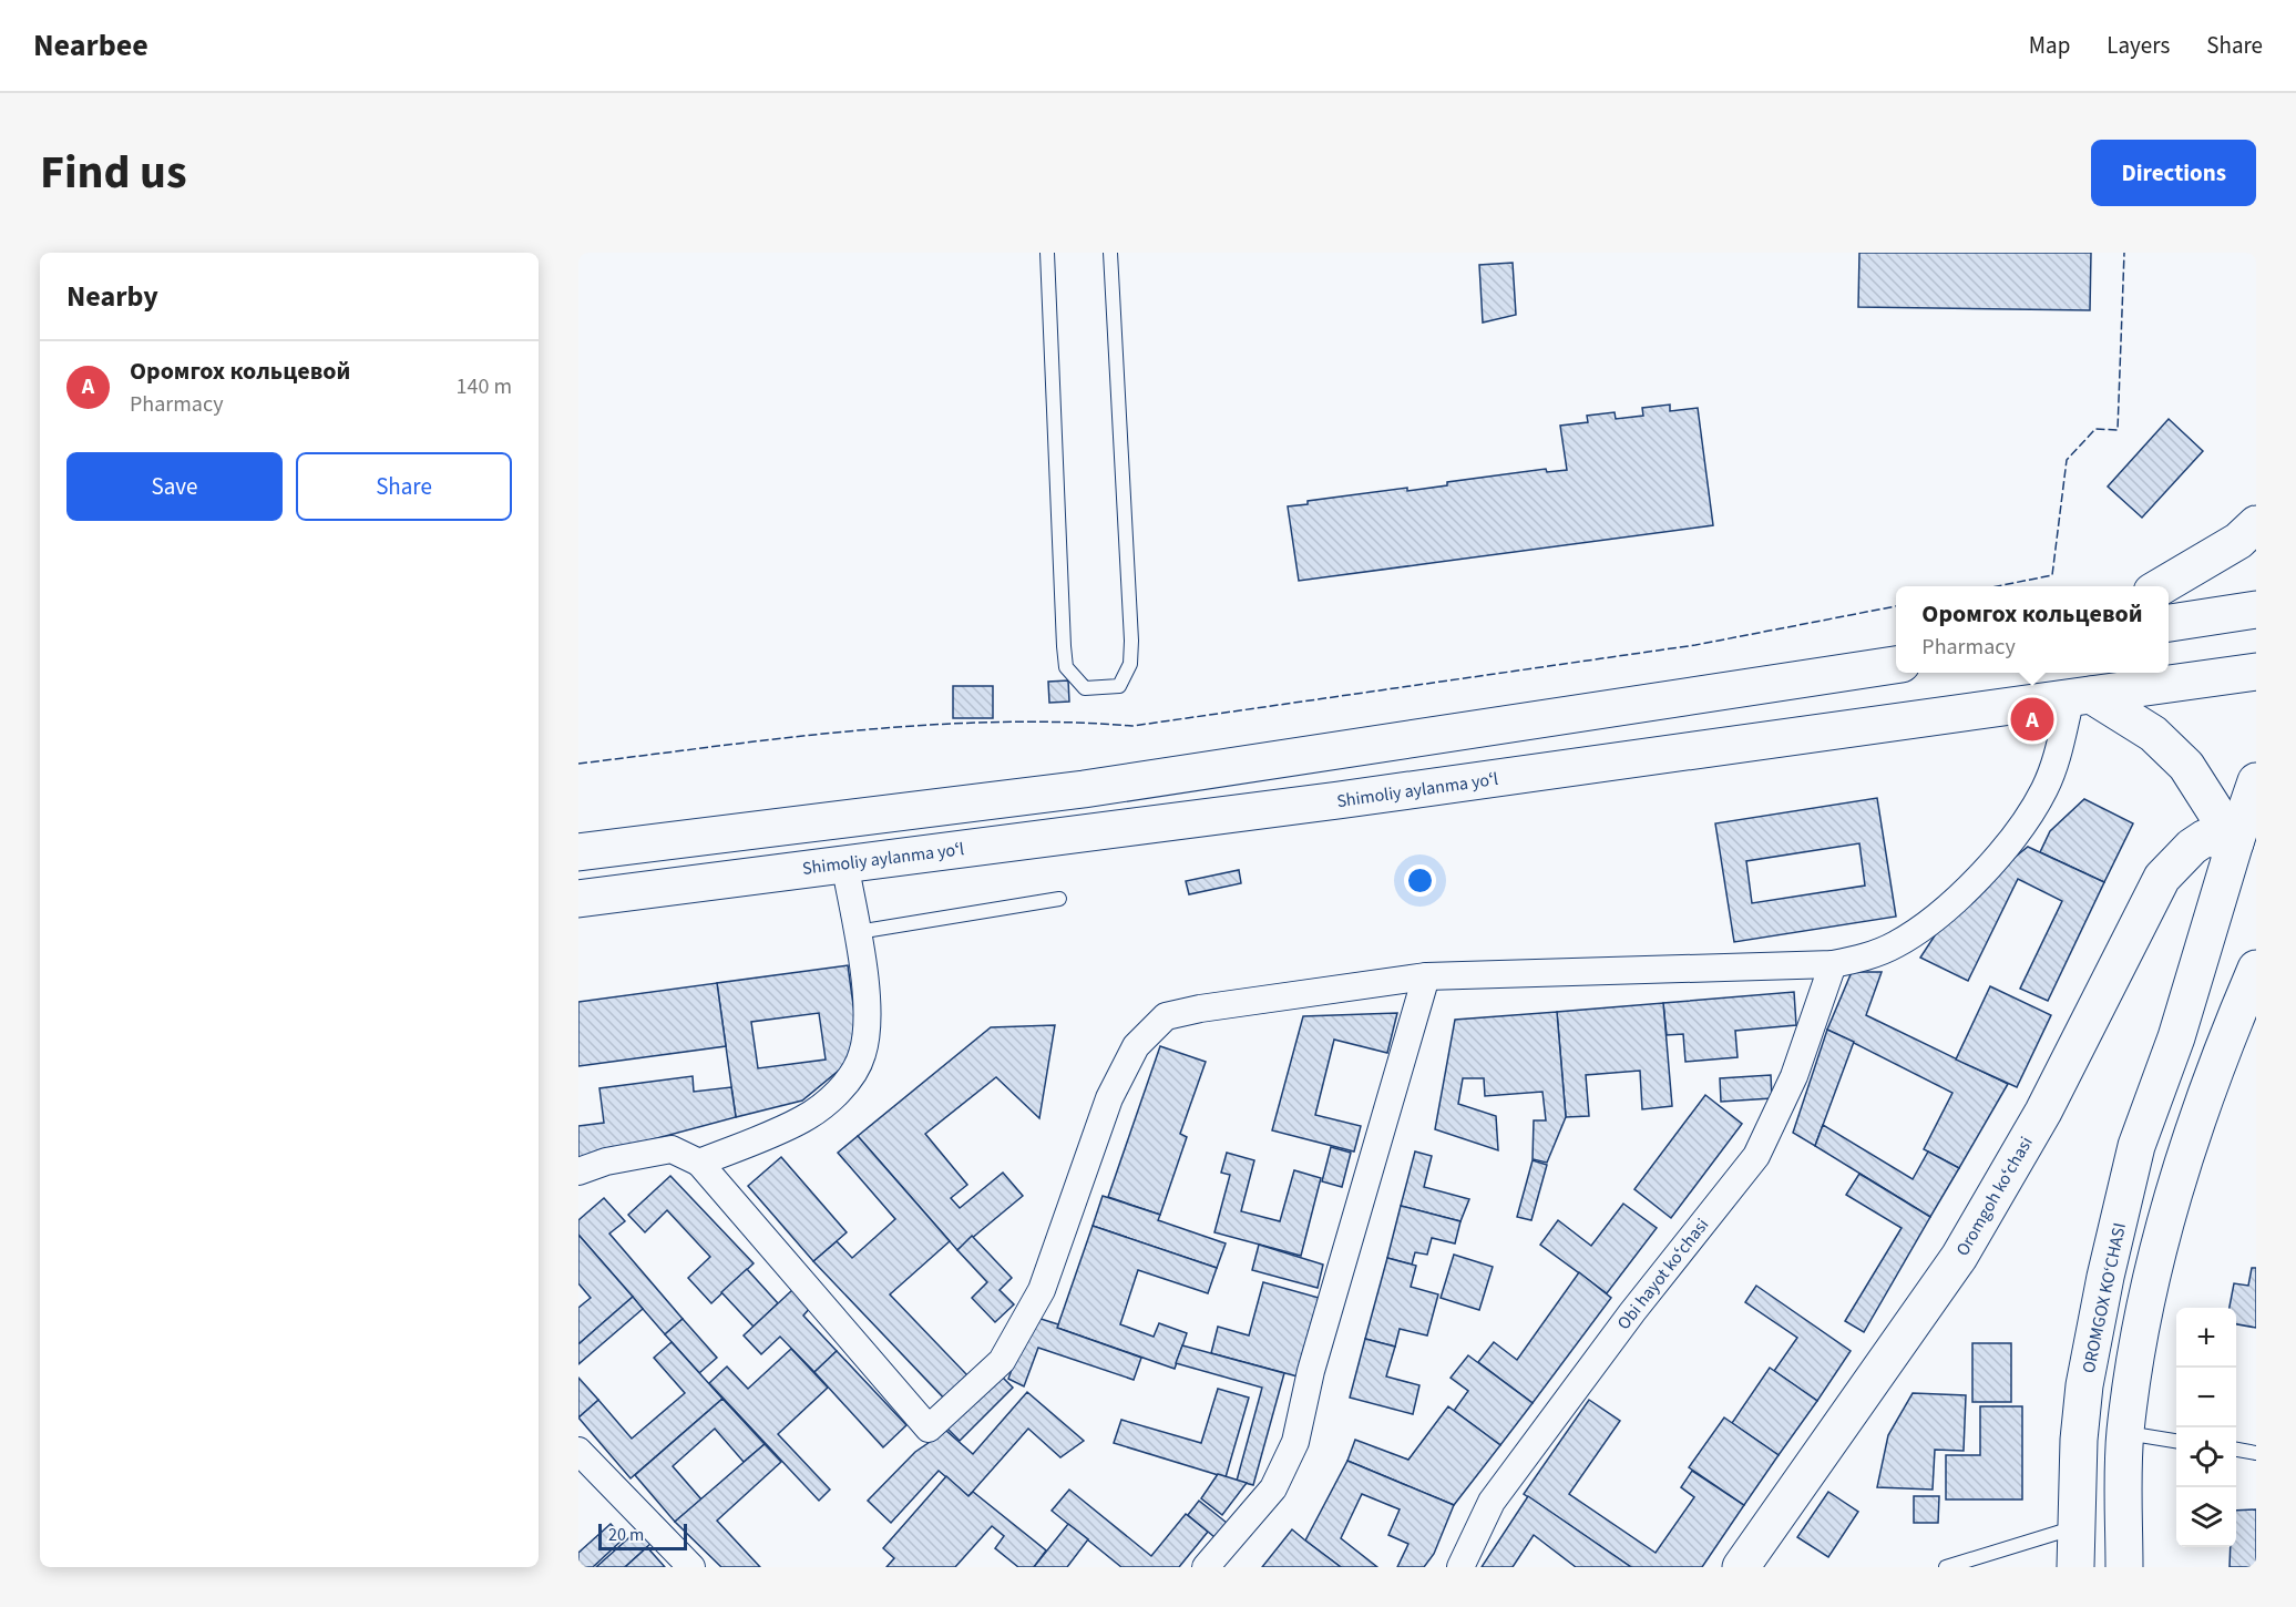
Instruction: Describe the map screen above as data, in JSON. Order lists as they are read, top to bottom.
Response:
{
  "streets": {
    "main road": ["Shimoliy aylanma yoʻl", "Oromgoh koʻchasi", "OROMGOX KO‘CHASI"],
    "street": ["Obi hayot koʻchasi"]
  },
  "crossings": [
    ["Oromgoh koʻchasi", "OROMGOX KO‘CHASI"]
  ],
  "scale_bar": "20 m",
  "page": {
    "header": "Nearbee",
    "nav": ["Map", "Layers", "Share"],
    "title": "Find us",
    "buttons": [
      "Directions",
      ["Save", "Share"]
    ],
    "heading": "Nearby",
    "list": [
      {
        "mark": "A",
        "name": "Оромгох кольцевой",
        "note": "Pharmacy",
        "value": "140 m"
      }
    ],
    "popup": ["Оромгох кольцевой", "Pharmacy"],
    "pins": "A",
    "map_buttons": ["+", "−"],
    "scale": "20 m"
  }
}
